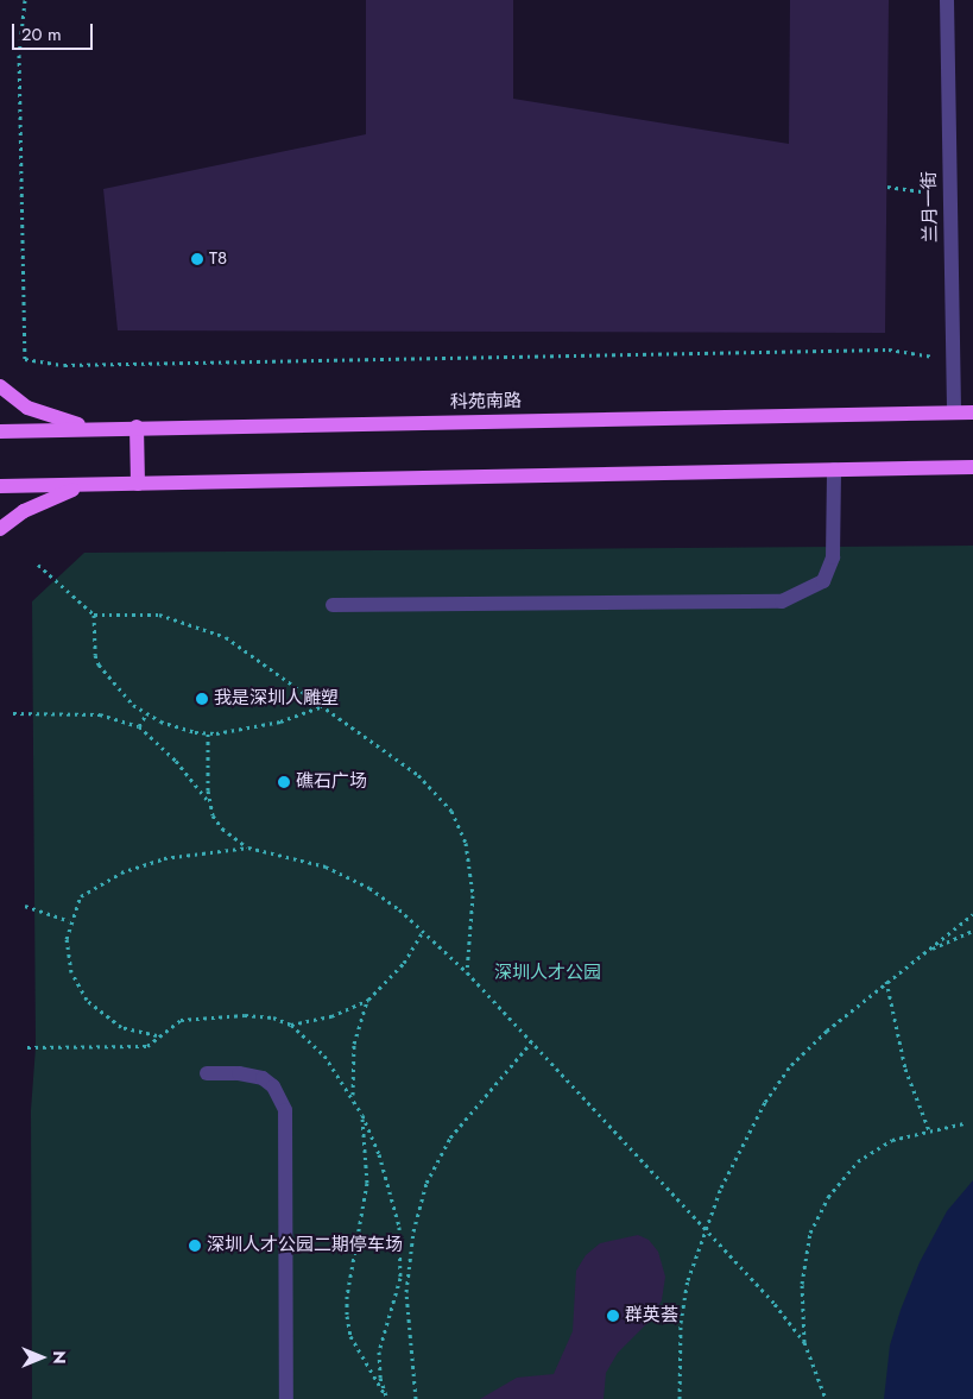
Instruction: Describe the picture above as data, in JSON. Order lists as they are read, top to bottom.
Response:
{
  "streets": {
    "main road": ["科苑南路"],
    "street": ["兰月一街"]
  },
  "crossings": [
    ["兰月一街", "科苑南路"]
  ],
  "parks": ["深圳人才公园"],
  "places": [
    "T8",
    "我是深圳人雕塑",
    "礁石广场",
    "深圳人才公园二期停车场",
    "群英荟"
  ],
  "scale_bar": "20 m",
  "north": "right"
}
